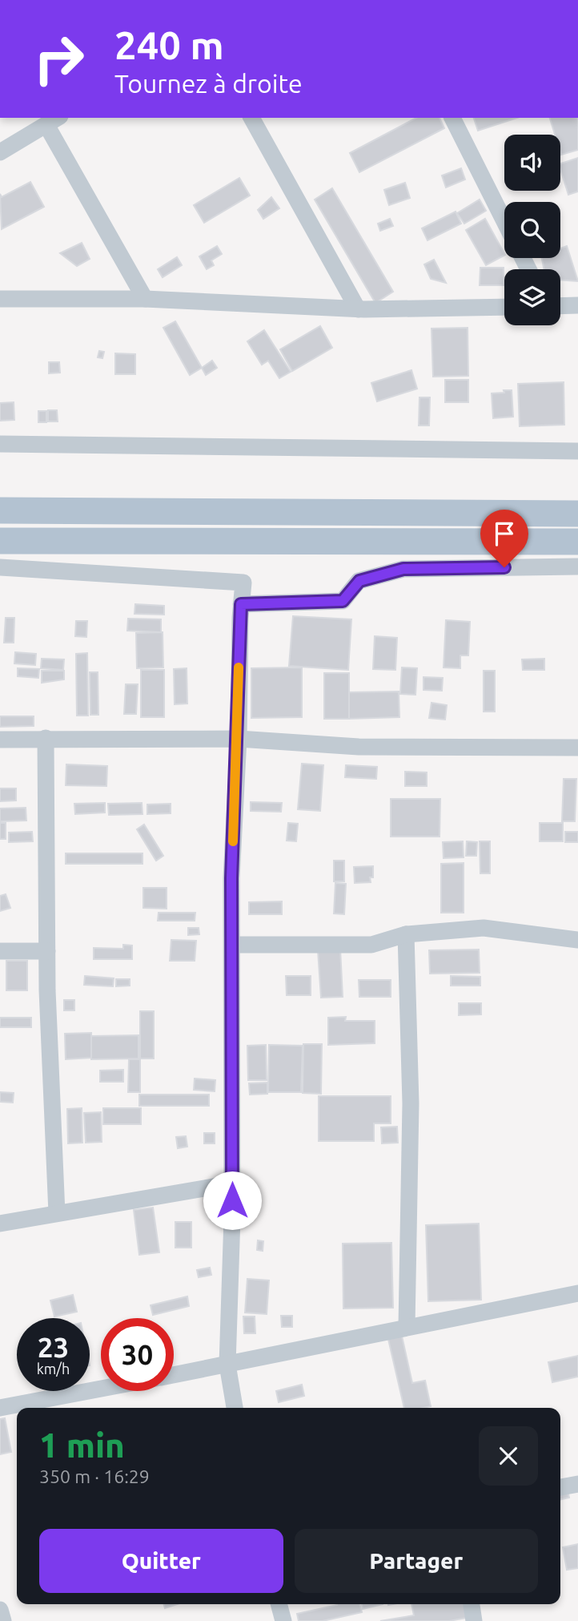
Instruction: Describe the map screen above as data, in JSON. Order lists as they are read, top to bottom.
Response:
{
  "page": {
    "turn": ["240 m", "Tournez à droite"],
    "speed": "23 km/h",
    "limit": "30",
    "heading": ["1 min", "350 m · 16:29"],
    "buttons": ["Quitter", "Partager"]
  }
}
